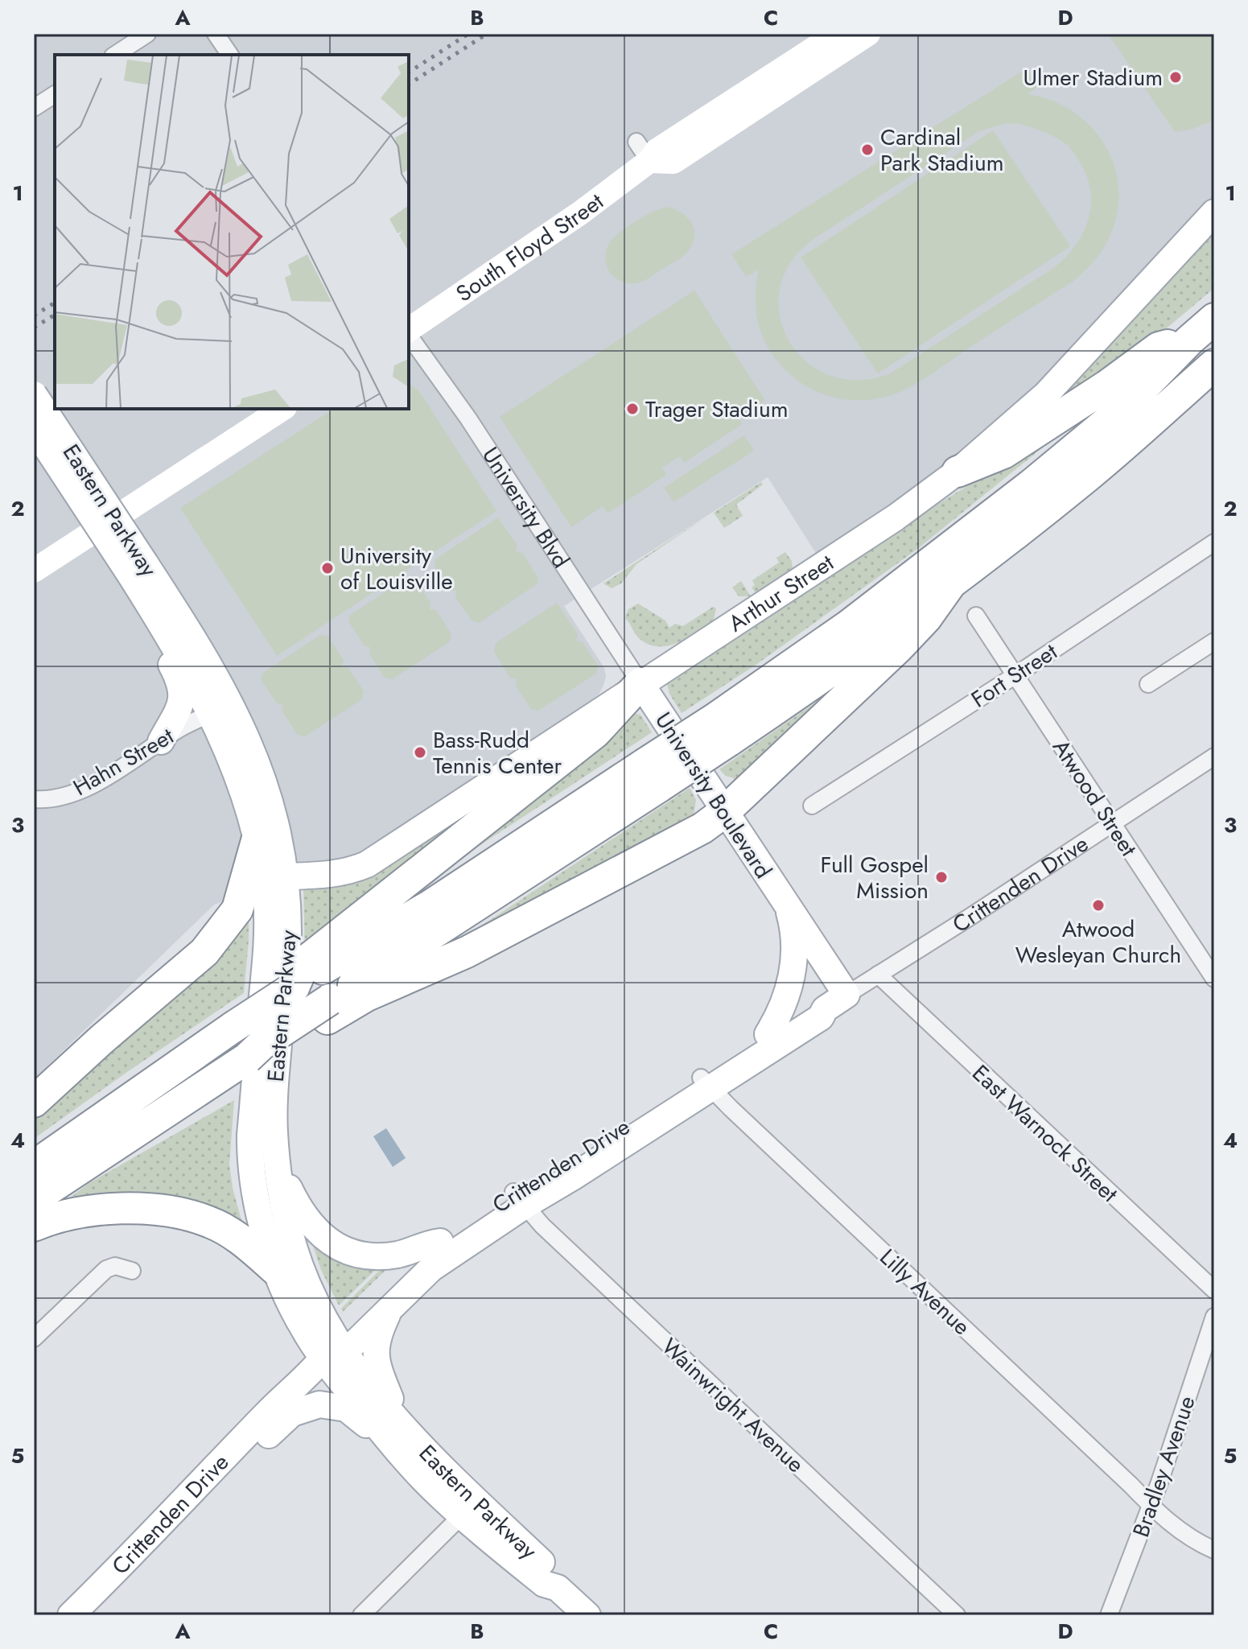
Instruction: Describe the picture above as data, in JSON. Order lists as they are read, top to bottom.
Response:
{
  "streets": {
    "main road": [
      "Eastern Parkway",
      "Arthur Street",
      "University Boulevard",
      "Crittenden Drive"
    ],
    "street": [
      "South Floyd Street",
      "University Blvd",
      "Fort Street",
      "Hahn Street",
      "Atwood Street",
      "East Warnock Street",
      "Lilly Avenue",
      "Wainwright Avenue",
      "Bradley Avenue"
    ]
  },
  "crossings": [
    ["University Blvd", "Arthur Street"],
    ["University Blvd", "University Boulevard"],
    ["Eastern Parkway", "Arthur Street"],
    ["Eastern Parkway", "Hahn Street"],
    ["Eastern Parkway", "Crittenden Drive"],
    ["Arthur Street", "University Boulevard"],
    ["Fort Street", "Atwood Street"],
    ["Atwood Street", "Crittenden Drive"],
    ["Crittenden Drive", "East Warnock Street"],
    ["Crittenden Drive", "Lilly Avenue"],
    ["Crittenden Drive", "Wainwright Avenue"],
    ["Lilly Avenue", "Bradley Avenue"]
  ],
  "places": [
    "Ulmer Stadium",
    "Cardinal Park Stadium",
    "Trager Stadium",
    "University of Louisville",
    "Bass-Rudd Tennis Center",
    "Full Gospel Mission",
    "Atwood Wesleyan Church"
  ],
  "grid": {
    "columns": [
      "A",
      "B",
      "C",
      "D"
    ],
    "rows": [
      "1",
      "2",
      "3",
      "4",
      "5"
    ]
  }
}
